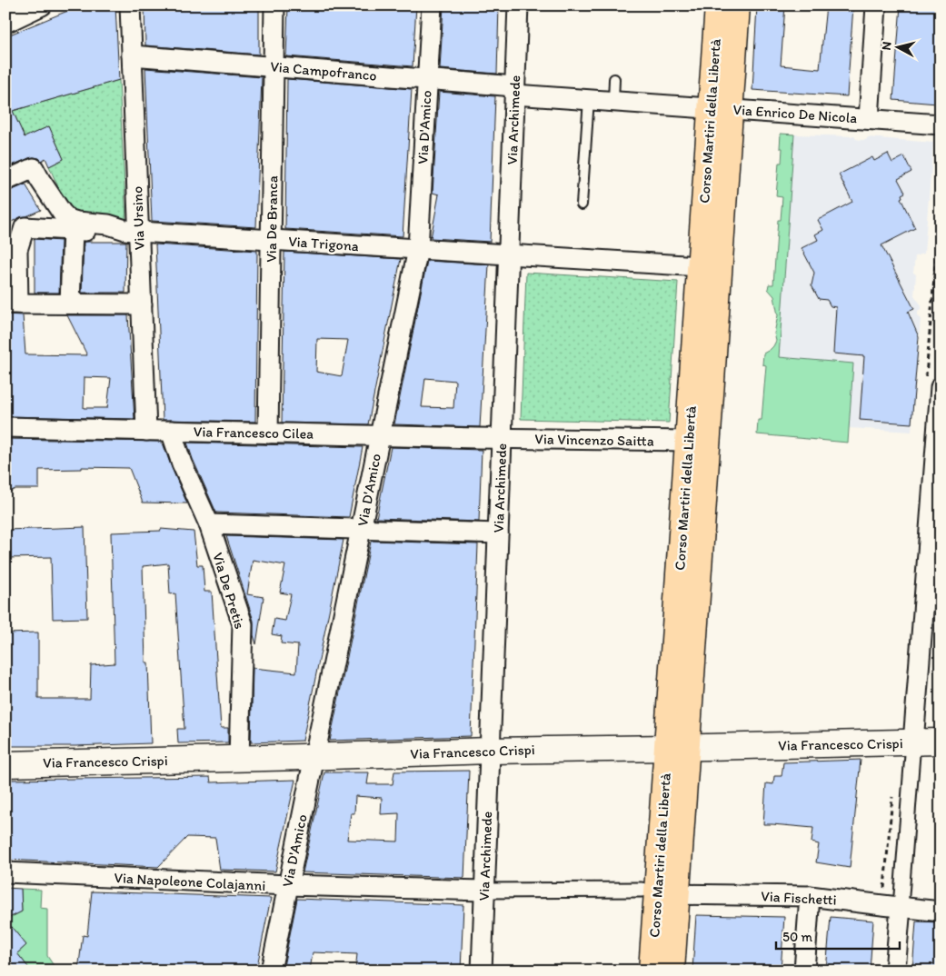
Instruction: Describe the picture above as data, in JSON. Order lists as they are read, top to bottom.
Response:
{
  "streets": {
    "main road": ["Corso Martiri della Libertà", "Via Francesco Crispi"],
    "street": [
      "Via Campofranco",
      "Via Enrico De Nicola",
      "Via Archimede",
      "Via D'Amico",
      "Via Ursino",
      "Via De Branca",
      "Via Trigona",
      "Via Francesco Cilea",
      "Via Vincenzo Saitta",
      "Via De Pretis",
      "Via Napoleone Colajanni",
      "Via Fischetti"
    ]
  },
  "crossings": [
    ["Via Campofranco", "Via Enrico De Nicola"],
    ["Via Campofranco", "Via Archimede"],
    ["Via Campofranco", "Via D'Amico"],
    ["Via Campofranco", "Via Ursino"],
    ["Via Campofranco", "Via De Branca"],
    ["Via Enrico De Nicola", "Via Archimede"],
    ["Via Enrico De Nicola", "Corso Martiri della Libertà"],
    ["Via Archimede", "Via Trigona"],
    ["Via Archimede", "Via Francesco Cilea"],
    ["Via Archimede", "Via Vincenzo Saitta"],
    ["Via Archimede", "Via Francesco Crispi"],
    ["Via Archimede", "Via Napoleone Colajanni"],
    ["Via Archimede", "Via Fischetti"],
    ["Corso Martiri della Libertà", "Via Trigona"],
    ["Corso Martiri della Libertà", "Via Vincenzo Saitta"],
    ["Corso Martiri della Libertà", "Via Francesco Crispi"],
    ["Corso Martiri della Libertà", "Via Fischetti"],
    ["Via D'Amico", "Via Trigona"],
    ["Via D'Amico", "Via Francesco Cilea"],
    ["Via D'Amico", "Via Francesco Crispi"],
    ["Via D'Amico", "Via Napoleone Colajanni"],
    ["Via Ursino", "Via Trigona"],
    ["Via Ursino", "Via Francesco Cilea"],
    ["Via De Branca", "Via Trigona"],
    ["Via De Branca", "Via Francesco Cilea"],
    ["Via Francesco Cilea", "Via Vincenzo Saitta"],
    ["Via Francesco Cilea", "Via De Pretis"],
    ["Via De Pretis", "Via Francesco Crispi"],
    ["Via Napoleone Colajanni", "Via Fischetti"]
  ],
  "scale_bar": "50 m",
  "north": "left"
}
